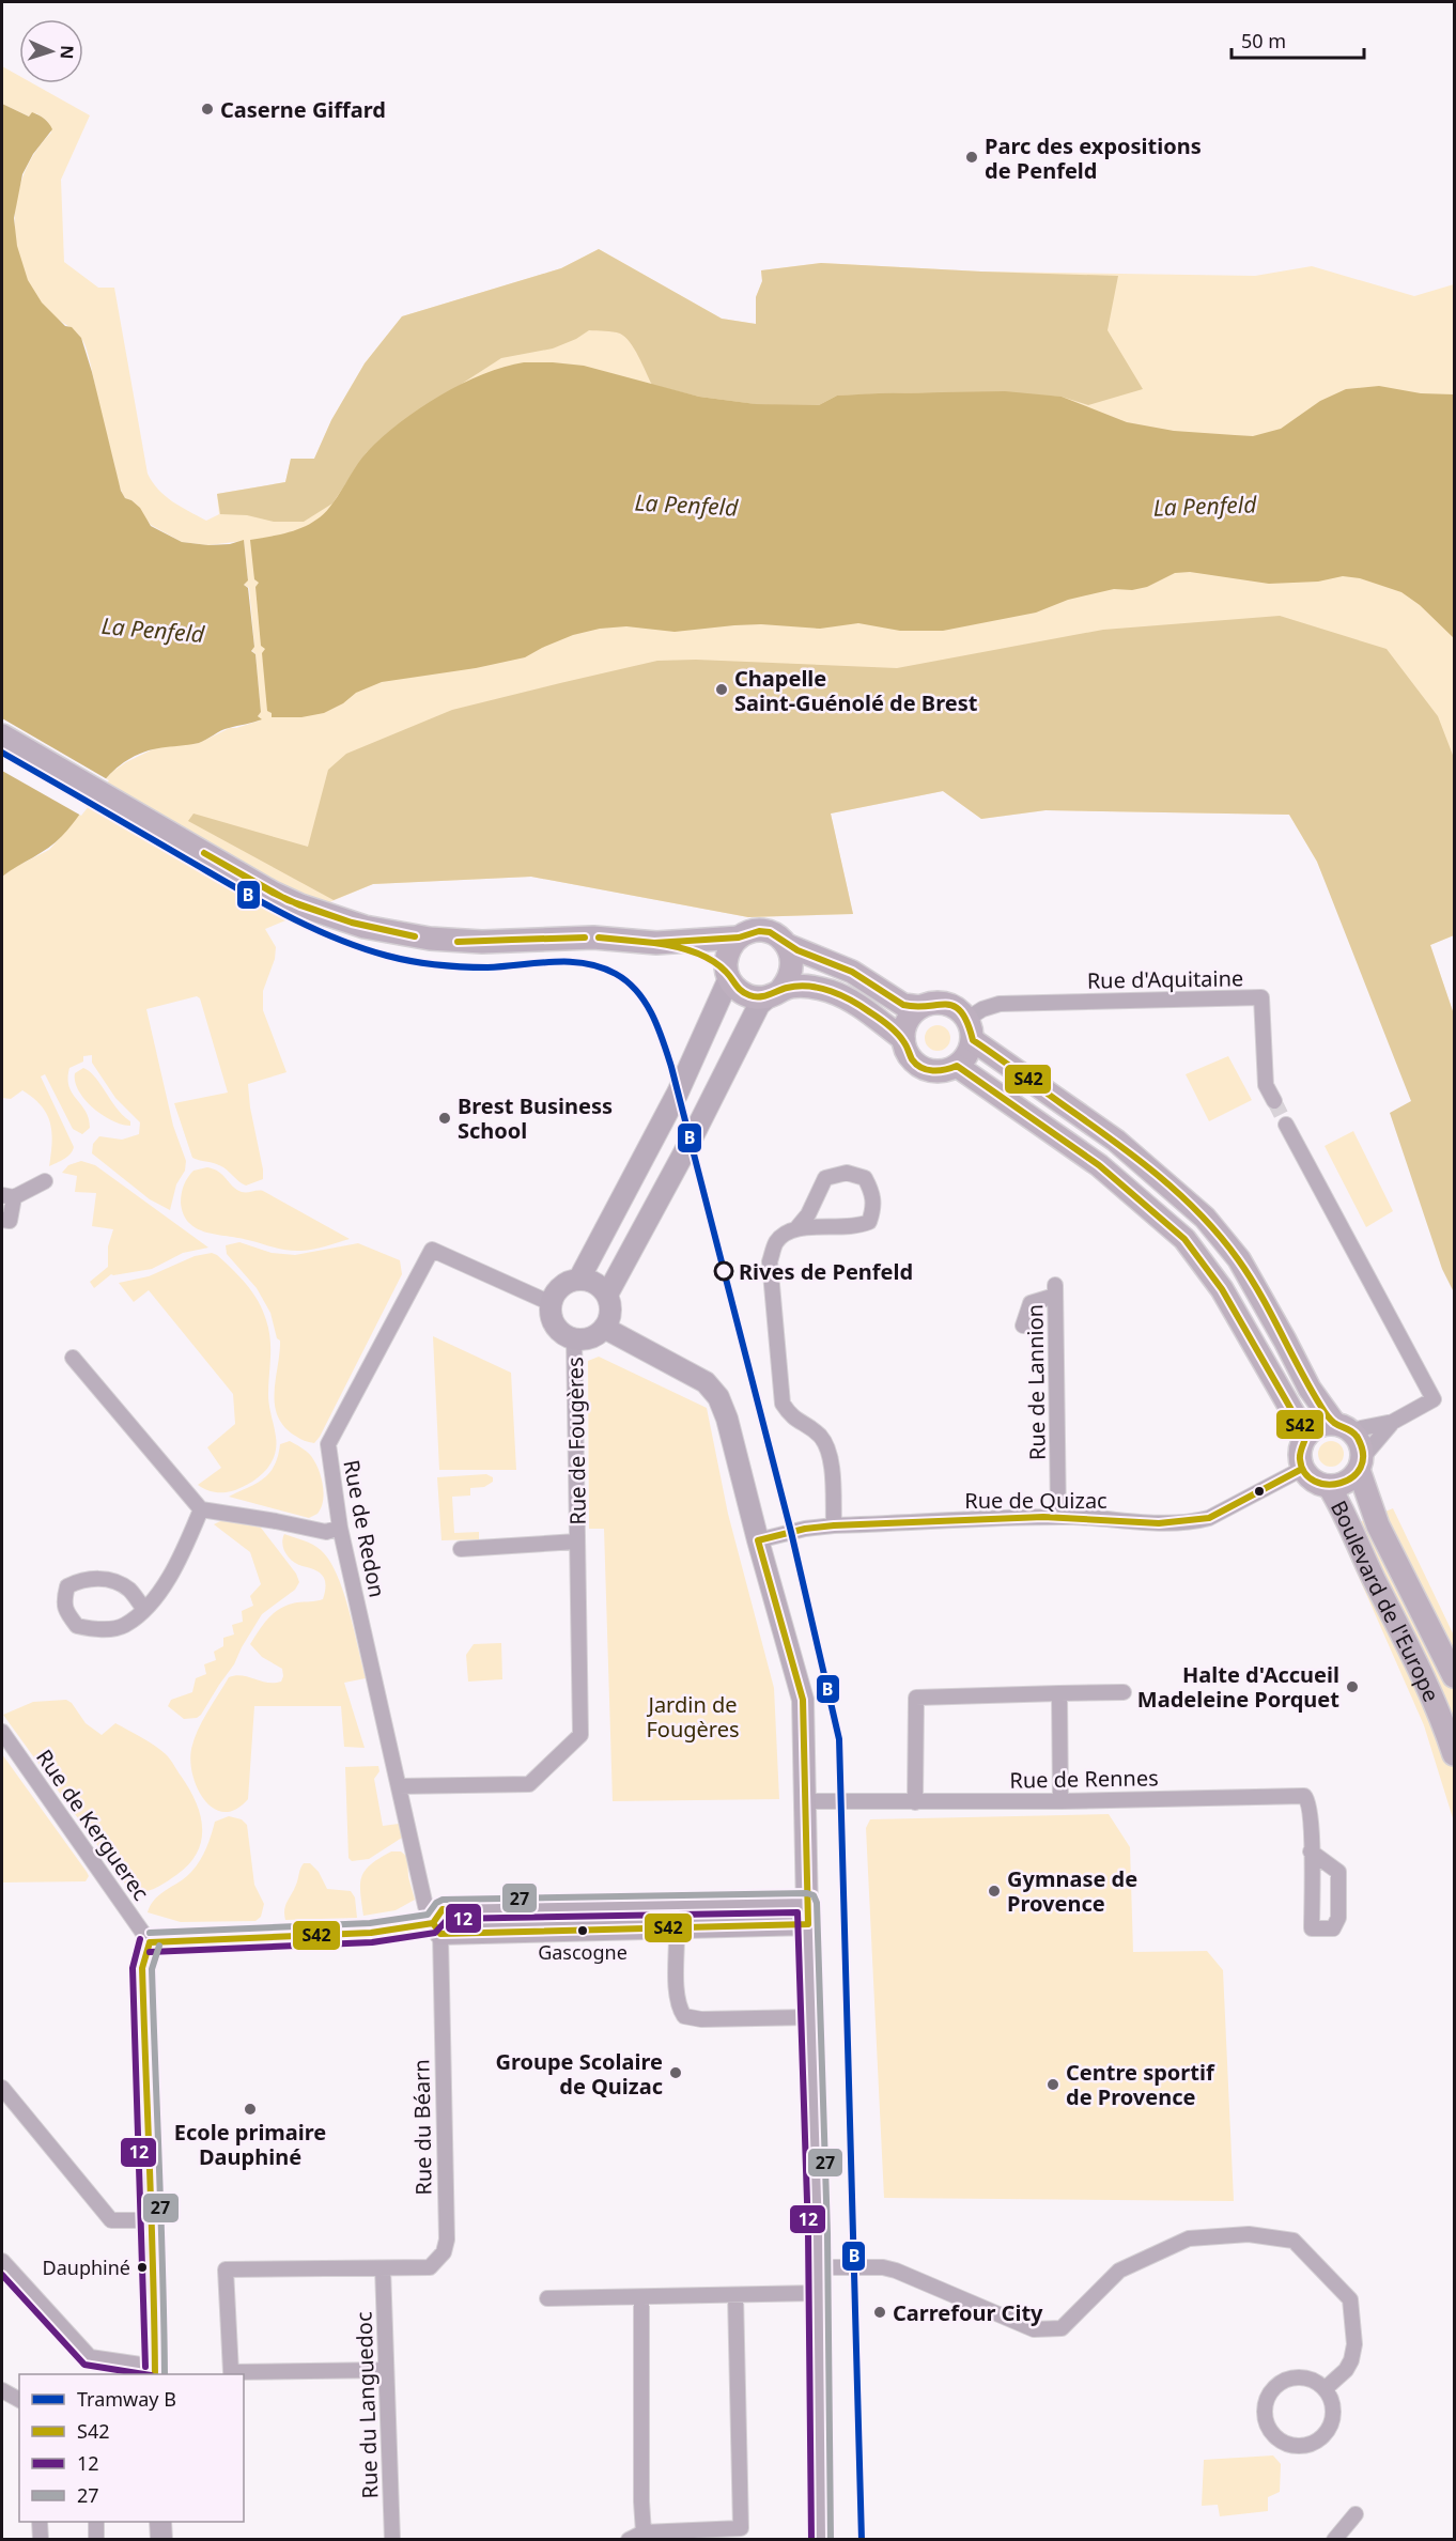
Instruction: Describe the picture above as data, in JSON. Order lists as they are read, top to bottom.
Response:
{
  "streets": {
    "main road": ["Boulevard de l'Europe"],
    "street": [
      "Rue d'Aquitaine",
      "Rue de Lannion",
      "Rue de Fougères",
      "Rue de Quizac",
      "Rue de Redon",
      "Rue de Rennes",
      "Rue de Kerguerec",
      "Rue du Béarn",
      "Rue du Languedoc"
    ]
  },
  "crossings": [
    ["Rue de Lannion", "Rue de Quizac"],
    ["Rue de Fougères", "Rue de Redon"],
    ["Rue de Quizac", "Boulevard de l'Europe"],
    ["Rue de Redon", "Rue du Béarn"],
    ["Rue du Béarn", "Rue du Languedoc"]
  ],
  "water": ["La Penfeld"],
  "parks": ["Jardin de Fougères"],
  "places": [
    "Caserne Giffard",
    "Parc des expositions de Penfeld",
    "Chapelle Saint-Guénolé de Brest",
    "Brest Business School",
    "Rives de Penfeld",
    "Halte d'Accueil Madeleine Porquet",
    "Gymnase de Provence",
    "Gascogne",
    "Groupe Scolaire de Quizac",
    "Centre sportif de Provence",
    "Ecole primaire Dauphiné",
    "Dauphiné",
    "Carrefour City"
  ],
  "lines": [
    "tram line B",
    "transit line S42",
    "transit line 27",
    "transit line 12"
  ],
  "legend": [
    "Tramway B",
    "S42",
    "12",
    "27"
  ],
  "scale_bar": "50 m",
  "north": "right"
}
